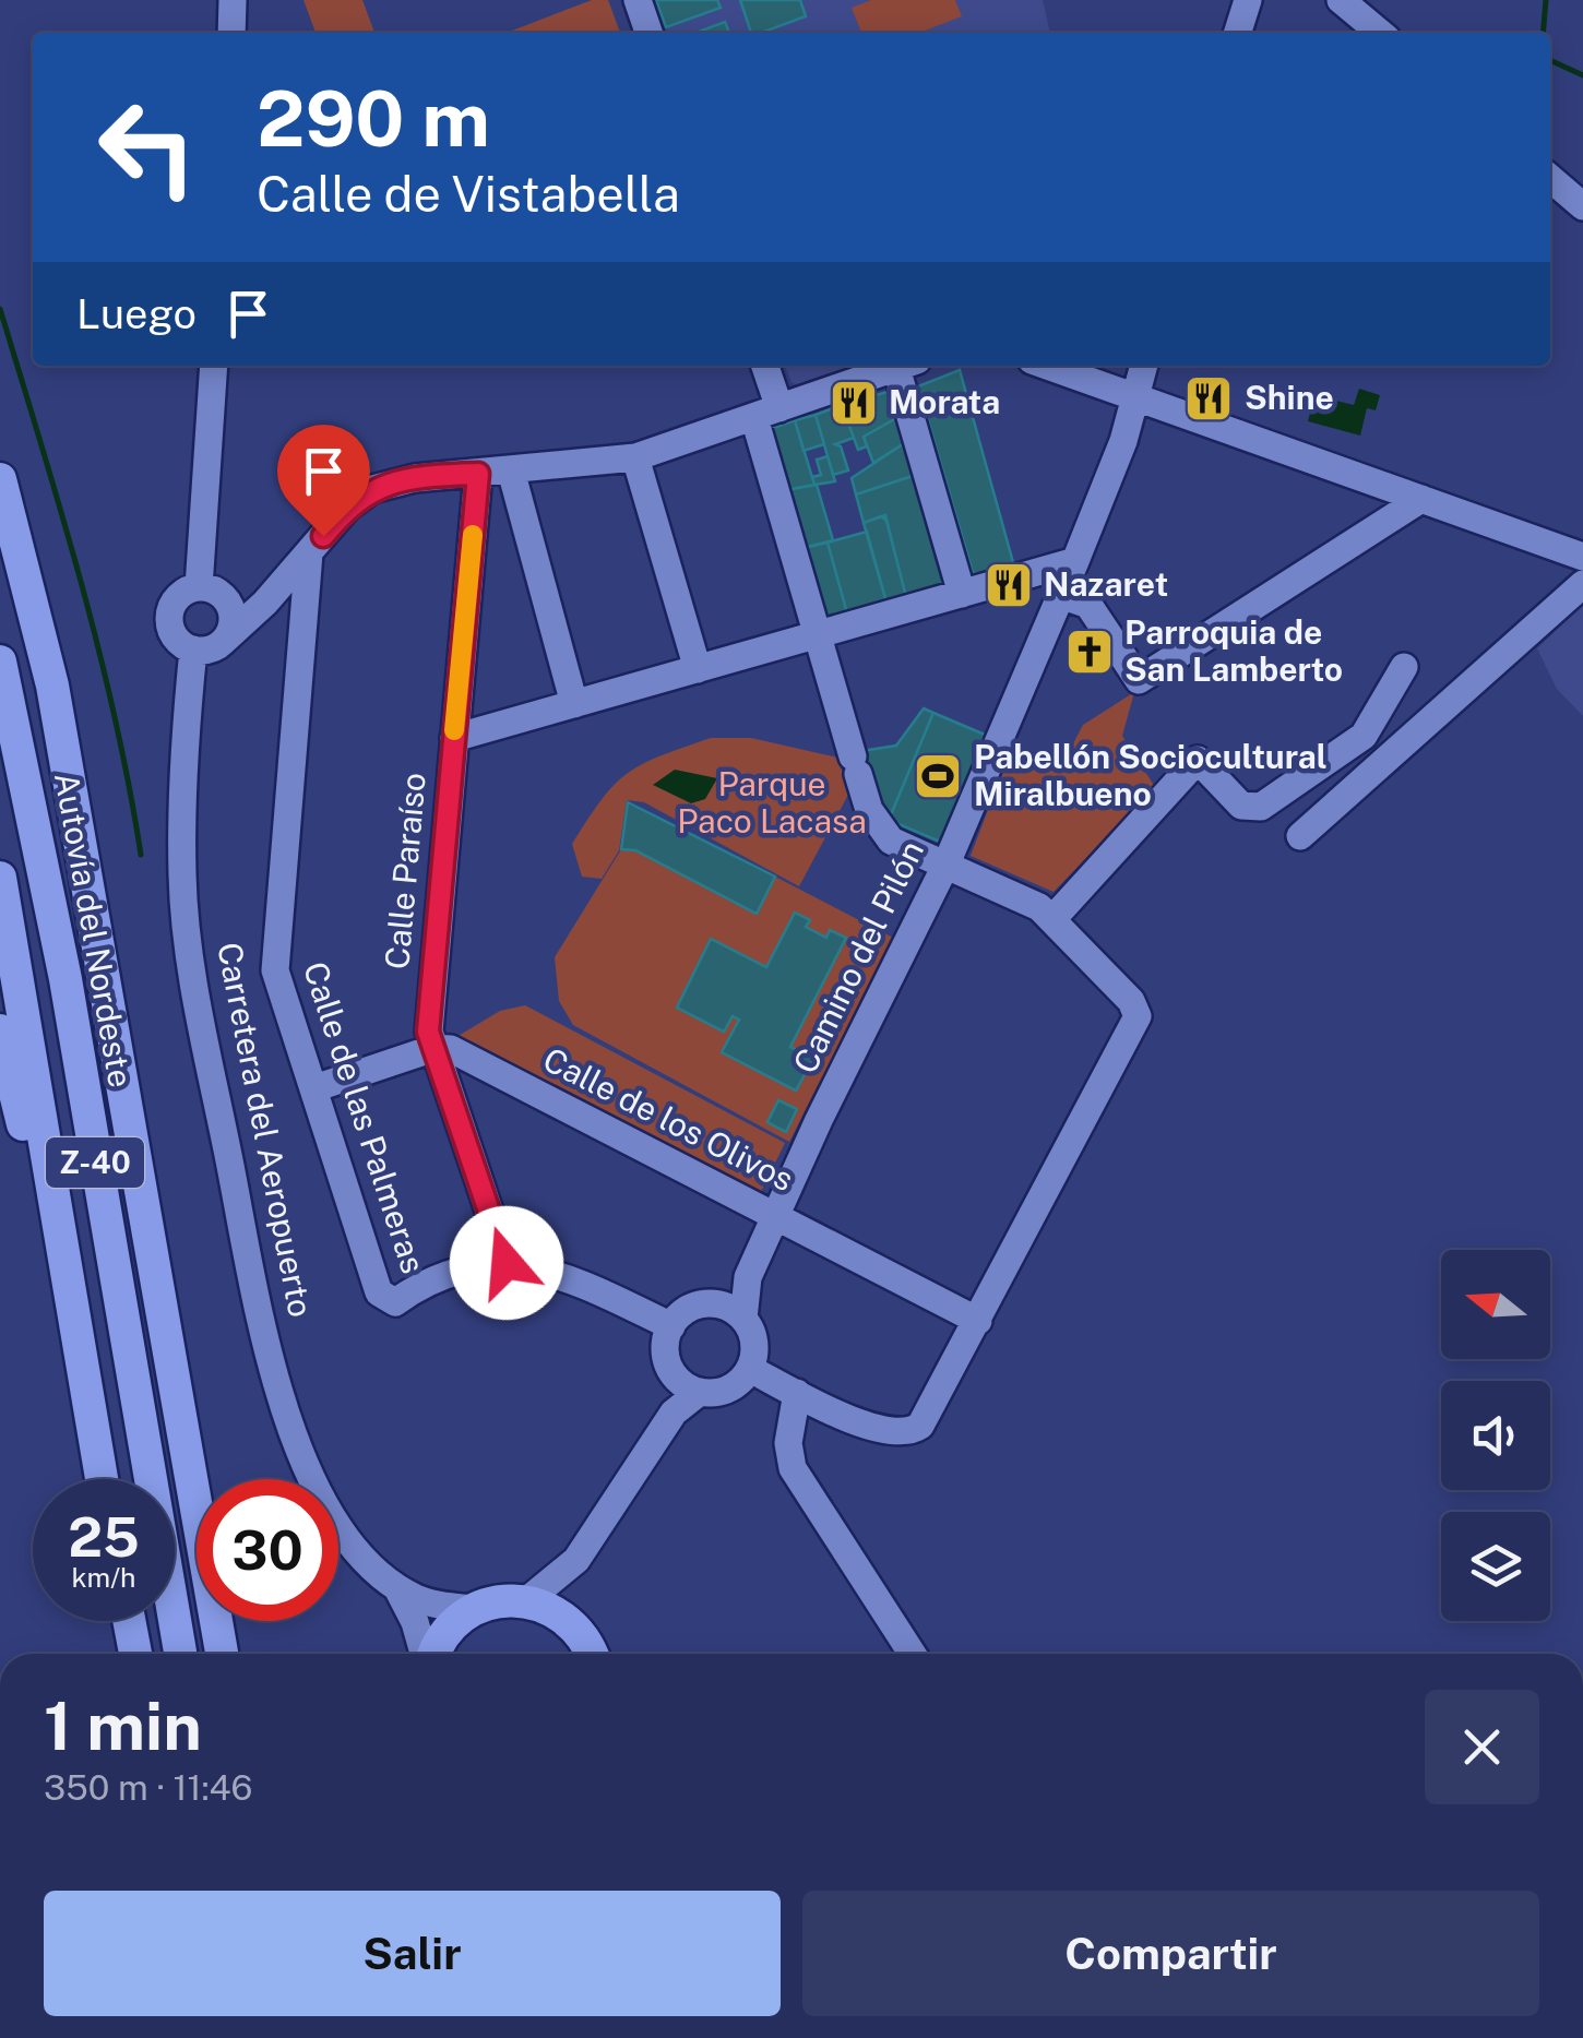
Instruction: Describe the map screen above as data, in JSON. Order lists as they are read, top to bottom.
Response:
{
  "streets": {
    "highway": ["Autovía del Nordeste", "Z-40"],
    "street": [
      "Calle Paraíso",
      "Camino del Pilón",
      "Calle de las Palmeras",
      "Calle de los Olivos",
      "Carretera del Aeropuerto"
    ]
  },
  "crossings": [
    ["Calle Paraíso", "Calle de las Palmeras"],
    ["Calle Paraíso", "Calle de los Olivos"],
    ["Camino del Pilón", "Calle de los Olivos"]
  ],
  "parks": ["Parque Paco Lacasa"],
  "places": {
    "restaurant": ["Shine", "Morata", "Nazaret"],
    "church": ["Parroquia de San Lamberto"],
    "sports": ["Pabellón Sociocultural Miralbueno"]
  },
  "north": "left",
  "page": {
    "turn": ["290 m", "Calle de Vistabella"],
    "then": "Luego",
    "speed": "25 km/h",
    "limit": "30",
    "heading": ["1 min", "350 m · 11:46"],
    "buttons": ["Salir", "Compartir"]
  }
}
